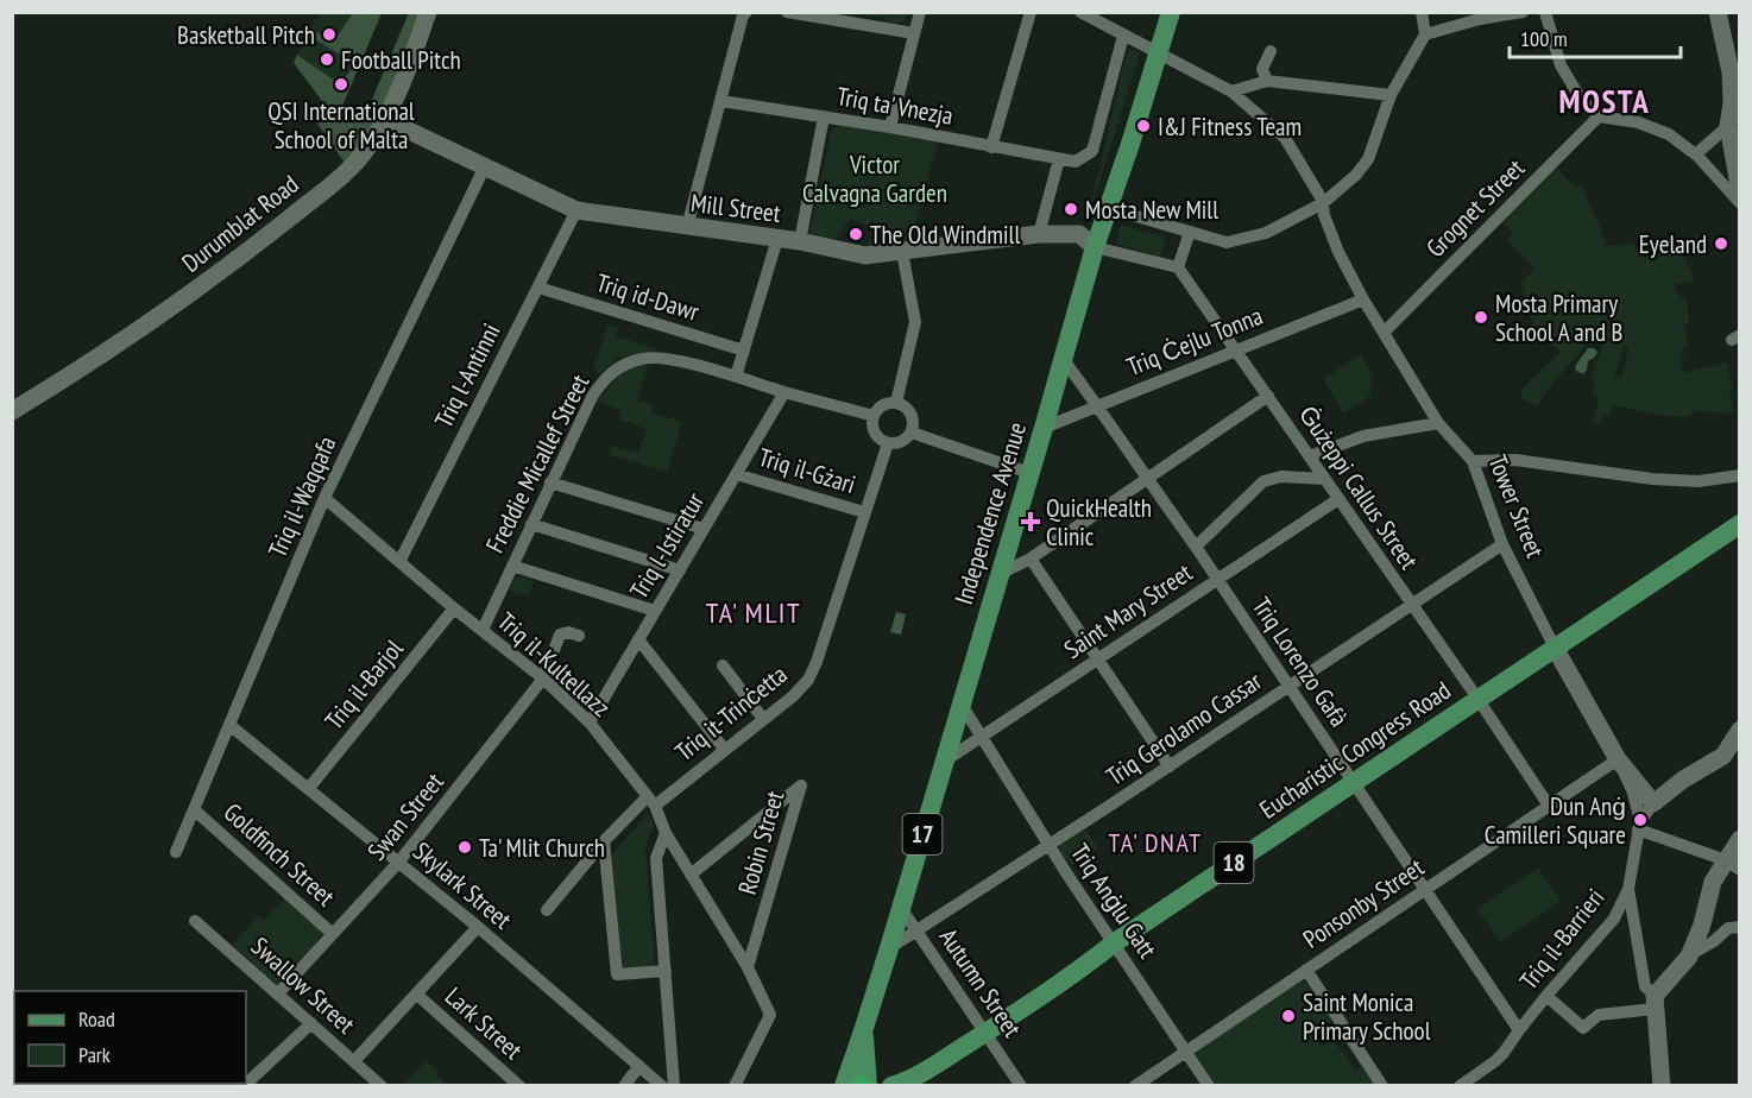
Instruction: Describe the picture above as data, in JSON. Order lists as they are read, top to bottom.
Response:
{
  "streets": {
    "main road": [
      "Independence Avenue",
      "Eucharistic Congress Road",
      "17",
      "18"
    ],
    "street": [
      "Triq ta' Vnezja",
      "Mill Street",
      "Grognet Street",
      "Durumblat Road",
      "Triq id-Dawr",
      "Triq Ċejlu Tonna",
      "Triq l-Antinni",
      "Freddie Micallef Street",
      "Triq il-Gżari",
      "Ġużeppi Callus Street",
      "Triq il-Waqqafa",
      "Tower Street",
      "Triq l-Istiratur",
      "Saint Mary Street",
      "Triq Lorenzo Gafà",
      "Triq il-Kultellazz",
      "Triq il-Barjol",
      "Triq it-Trinċetta",
      "Triq Gerolamo Cassar",
      "Swan Street",
      "Robin Street",
      "Goldfinch Street",
      "Skylark Street",
      "Triq Anġlu Gatt",
      "Ponsonby Street",
      "Triq il-Barrieri",
      "Autumn Street",
      "Swallow Street",
      "Lark Street"
    ]
  },
  "crossings": [
    ["Mill Street", "Durumblat Road"],
    ["Mill Street", "Triq l-Antinni"],
    ["Mill Street", "Triq il-Waqqafa"],
    ["Mill Street", "Independence Avenue"],
    ["Grognet Street", "Tower Street"],
    ["Triq id-Dawr", "Triq l-Antinni"],
    ["Triq Ċejlu Tonna", "Ġużeppi Callus Street"],
    ["Triq Ċejlu Tonna", "Tower Street"],
    ["Triq Ċejlu Tonna", "Independence Avenue"],
    ["Triq Ċejlu Tonna", "Triq Lorenzo Gafà"],
    ["Triq l-Antinni", "Triq il-Kultellazz"],
    ["Freddie Micallef Street", "Triq l-Istiratur"],
    ["Freddie Micallef Street", "Triq il-Kultellazz"],
    ["Freddie Micallef Street", "Triq it-Trinċetta"],
    ["Triq il-Gżari", "Triq l-Istiratur"],
    ["Triq il-Gżari", "Triq it-Trinċetta"],
    ["Ġużeppi Callus Street", "Saint Mary Street"],
    ["Ġużeppi Callus Street", "Triq Gerolamo Cassar"],
    ["Ġużeppi Callus Street", "Eucharistic Congress Road"],
    ["Ġużeppi Callus Street", "Ponsonby Street"],
    ["Triq il-Waqqafa", "Triq il-Kultellazz"],
    ["Triq il-Waqqafa", "Goldfinch Street"],
    ["Triq il-Waqqafa", "Skylark Street"],
    ["Tower Street", "Independence Avenue"],
    ["Tower Street", "Triq Gerolamo Cassar"],
    ["Tower Street", "Eucharistic Congress Road"],
    ["Tower Street", "Ponsonby Street"],
    ["Tower Street", "Triq il-Barrieri"],
    ["Independence Avenue", "Saint Mary Street"],
    ["Independence Avenue", "Triq Lorenzo Gafà"],
    ["Independence Avenue", "Triq Gerolamo Cassar"],
    ["Independence Avenue", "Triq Anġlu Gatt"],
    ["Independence Avenue", "Autumn Street"],
    ["Triq l-Istiratur", "Triq il-Kultellazz"],
    ["Saint Mary Street", "Triq Lorenzo Gafà"],
    ["Saint Mary Street", "Triq Anġlu Gatt"],
    ["Triq Lorenzo Gafà", "Triq Gerolamo Cassar"],
    ["Triq Lorenzo Gafà", "Eucharistic Congress Road"],
    ["Triq Lorenzo Gafà", "Ponsonby Street"],
    ["Triq Lorenzo Gafà", "Triq il-Barrieri"],
    ["Triq il-Kultellazz", "Triq il-Barjol"],
    ["Triq il-Kultellazz", "Triq it-Trinċetta"],
    ["Triq il-Kultellazz", "Swan Street"],
    ["Triq il-Kultellazz", "Robin Street"],
    ["Triq il-Barjol", "Skylark Street"],
    ["Triq Gerolamo Cassar", "Triq Anġlu Gatt"],
    ["Triq Gerolamo Cassar", "Autumn Street"],
    ["Eucharistic Congress Road", "Triq Anġlu Gatt"],
    ["Eucharistic Congress Road", "Autumn Street"],
    ["Swan Street", "Goldfinch Street"],
    ["Swan Street", "Skylark Street"],
    ["Swan Street", "Swallow Street"],
    ["Triq Anġlu Gatt", "Ponsonby Street"]
  ],
  "districts": ["MOSTA", "TA' MLIT", "TA' DNAT"],
  "parks": ["Victor Calvagna Garden"],
  "places": {
    "other": [
      "Basketball Pitch",
      "Football Pitch",
      "QSI International School of Malta",
      "I&J Fitness Team",
      "Mosta New Mill",
      "The Old Windmill",
      "Eyeland",
      "Mosta Primary School A and B",
      "Dun Anġ Camilleri Square",
      "Ta' Mlit Church",
      "Saint Monica Primary School"
    ],
    "health": ["QuickHealth Clinic"]
  },
  "legend": ["Road", "Park"],
  "scale_bar": "100 m"
}
